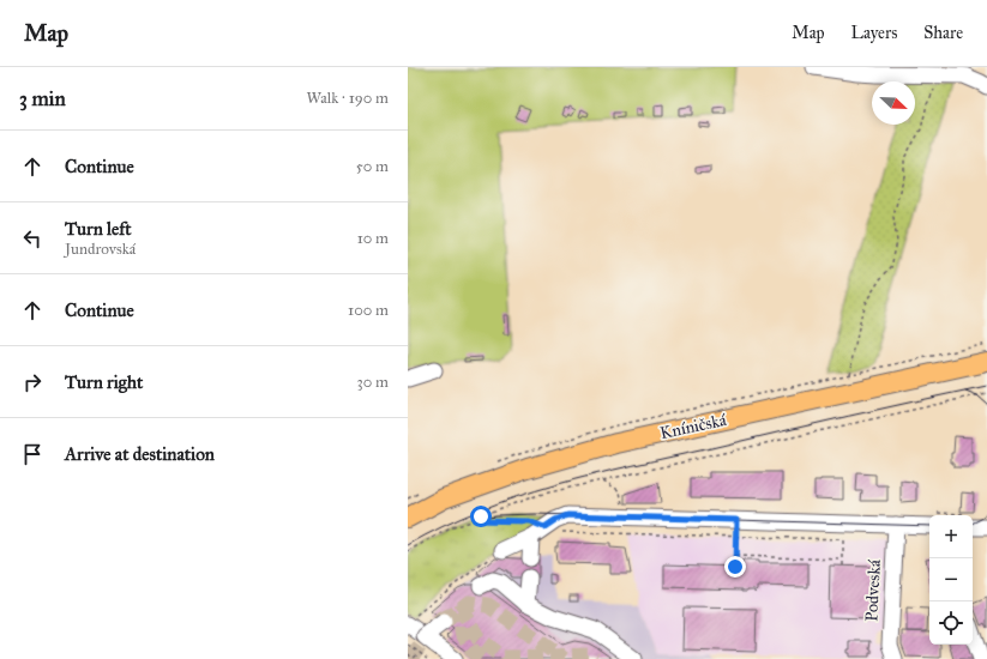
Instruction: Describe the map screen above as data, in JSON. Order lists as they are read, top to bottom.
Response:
{
  "streets": {
    "main road": ["Kníničská"],
    "street": ["Podveská"]
  },
  "north": "bottom right",
  "page": {
    "header": "Map",
    "nav": ["Map", "Layers", "Share"],
    "heading": ["3 min", "Walk · 190 m"],
    "list": [
      ["Continue", "50 m"],
      ["Turn left", "Jundrovská", "10 m"],
      ["Continue", "100 m"],
      ["Turn right", "30 m"],
      "Arrive at destination"
    ],
    "map_buttons": ["+", "−"]
  }
}
